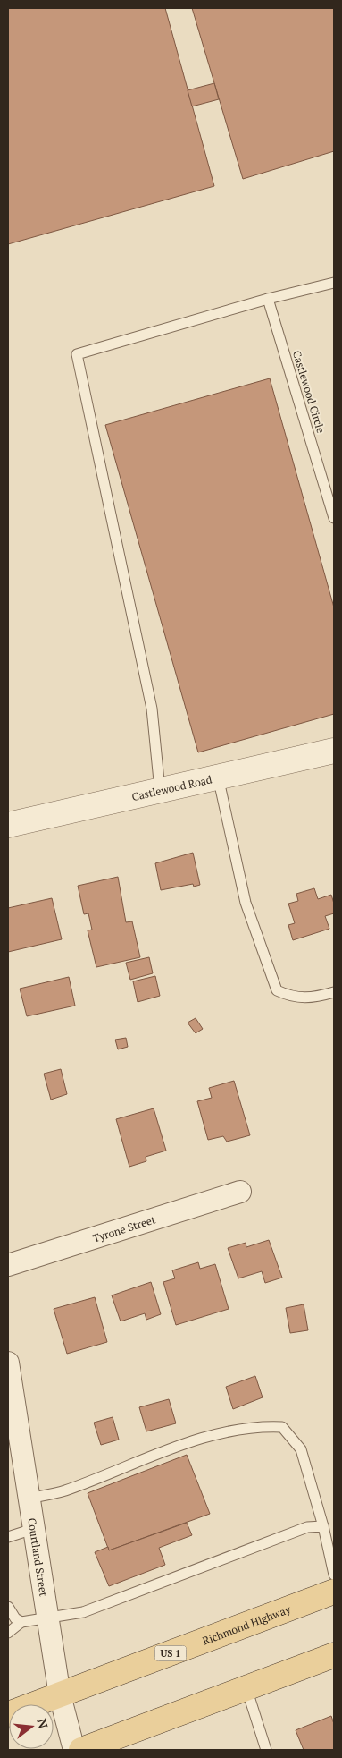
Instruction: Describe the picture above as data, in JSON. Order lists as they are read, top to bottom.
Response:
{
  "streets": {
    "main road": ["Richmond Highway", "US 1"],
    "street": ["Castlewood Road", "Tyrone Street", "Courtland Street"],
    "lane": ["Castlewood Circle"]
  },
  "crossings": [
    ["Courtland Street", "Richmond Highway"]
  ],
  "north": "right"
}
